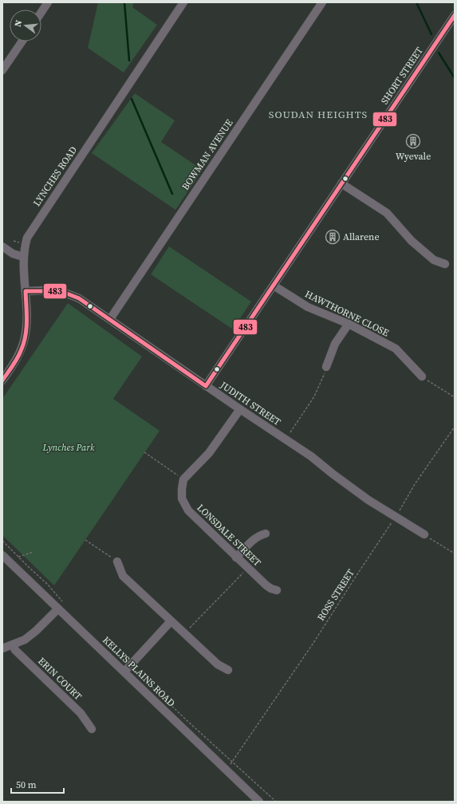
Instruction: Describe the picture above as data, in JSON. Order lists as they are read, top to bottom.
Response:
{
  "streets": {
    "street": [
      "SHORT STREET",
      "BOWMAN AVENUE",
      "LYNCHES ROAD",
      "HAWTHORNE CLOSE",
      "JUDITH STREET",
      "LONSDALE STREET",
      "KELLYS PLAINS ROAD",
      "ERIN COURT"
    ],
    "path": ["ROSS STREET"]
  },
  "crossings": [
    ["SHORT STREET", "HAWTHORNE CLOSE"],
    ["SHORT STREET", "JUDITH STREET"],
    ["BOWMAN AVENUE", "JUDITH STREET"],
    ["LYNCHES ROAD", "JUDITH STREET"],
    ["JUDITH STREET", "LONSDALE STREET"],
    ["JUDITH STREET", "ROSS STREET"],
    ["ROSS STREET", "KELLYS PLAINS ROAD"]
  ],
  "districts": ["SOUDAN HEIGHTS"],
  "parks": ["Lynches Park"],
  "places": {
    "building": ["Wyevale", "Allarene"]
  },
  "lines": ["transit line 483"],
  "scale_bar": "50 m",
  "north": "left"
}
